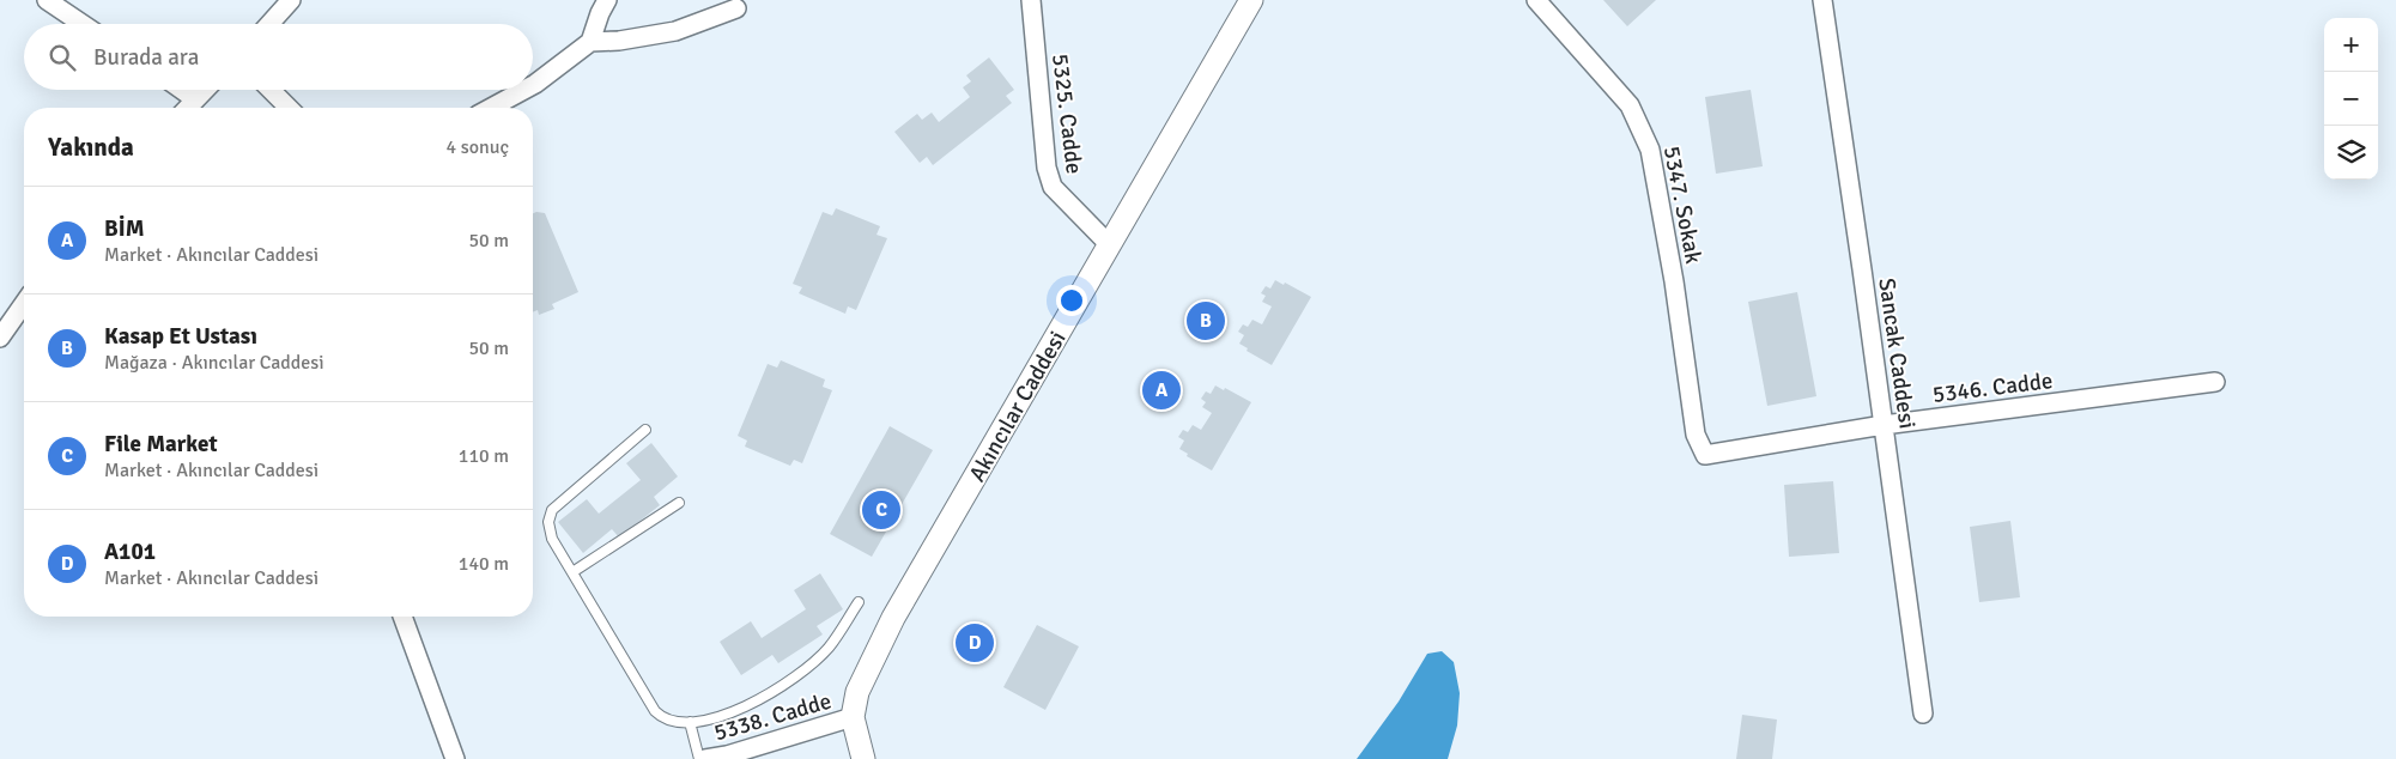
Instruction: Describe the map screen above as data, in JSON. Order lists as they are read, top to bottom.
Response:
{
  "streets": {
    "street": [
      "5325. Cadde",
      "5347. Sokak",
      "Sancak Caddesi",
      "5346. Cadde",
      "Akıncılar Caddesi",
      "5338. Cadde"
    ]
  },
  "crossings": [
    ["5325. Cadde", "Akıncılar Caddesi"],
    ["5347. Sokak", "5346. Cadde"],
    ["Sancak Caddesi", "5346. Cadde"],
    ["Akıncılar Caddesi", "5338. Cadde"]
  ],
  "page": {
    "map_buttons": ["+", "−"],
    "search": "Burada ara",
    "heading": ["Yakında", "4 sonuç"],
    "list": [
      {
        "mark": "A",
        "name": "BİM",
        "note": "Market · Akıncılar Caddesi",
        "value": "50 m"
      },
      {
        "mark": "B",
        "name": "Kasap Et Ustası",
        "note": "Mağaza · Akıncılar Caddesi",
        "value": "50 m"
      },
      {
        "mark": "C",
        "name": "File Market",
        "note": "Market · Akıncılar Caddesi",
        "value": "110 m"
      },
      {
        "mark": "D",
        "name": "A101",
        "note": "Market · Akıncılar Caddesi",
        "value": "140 m"
      }
    ],
    "pins": [
      "B",
      "A",
      "C",
      "D"
    ]
  }
}
